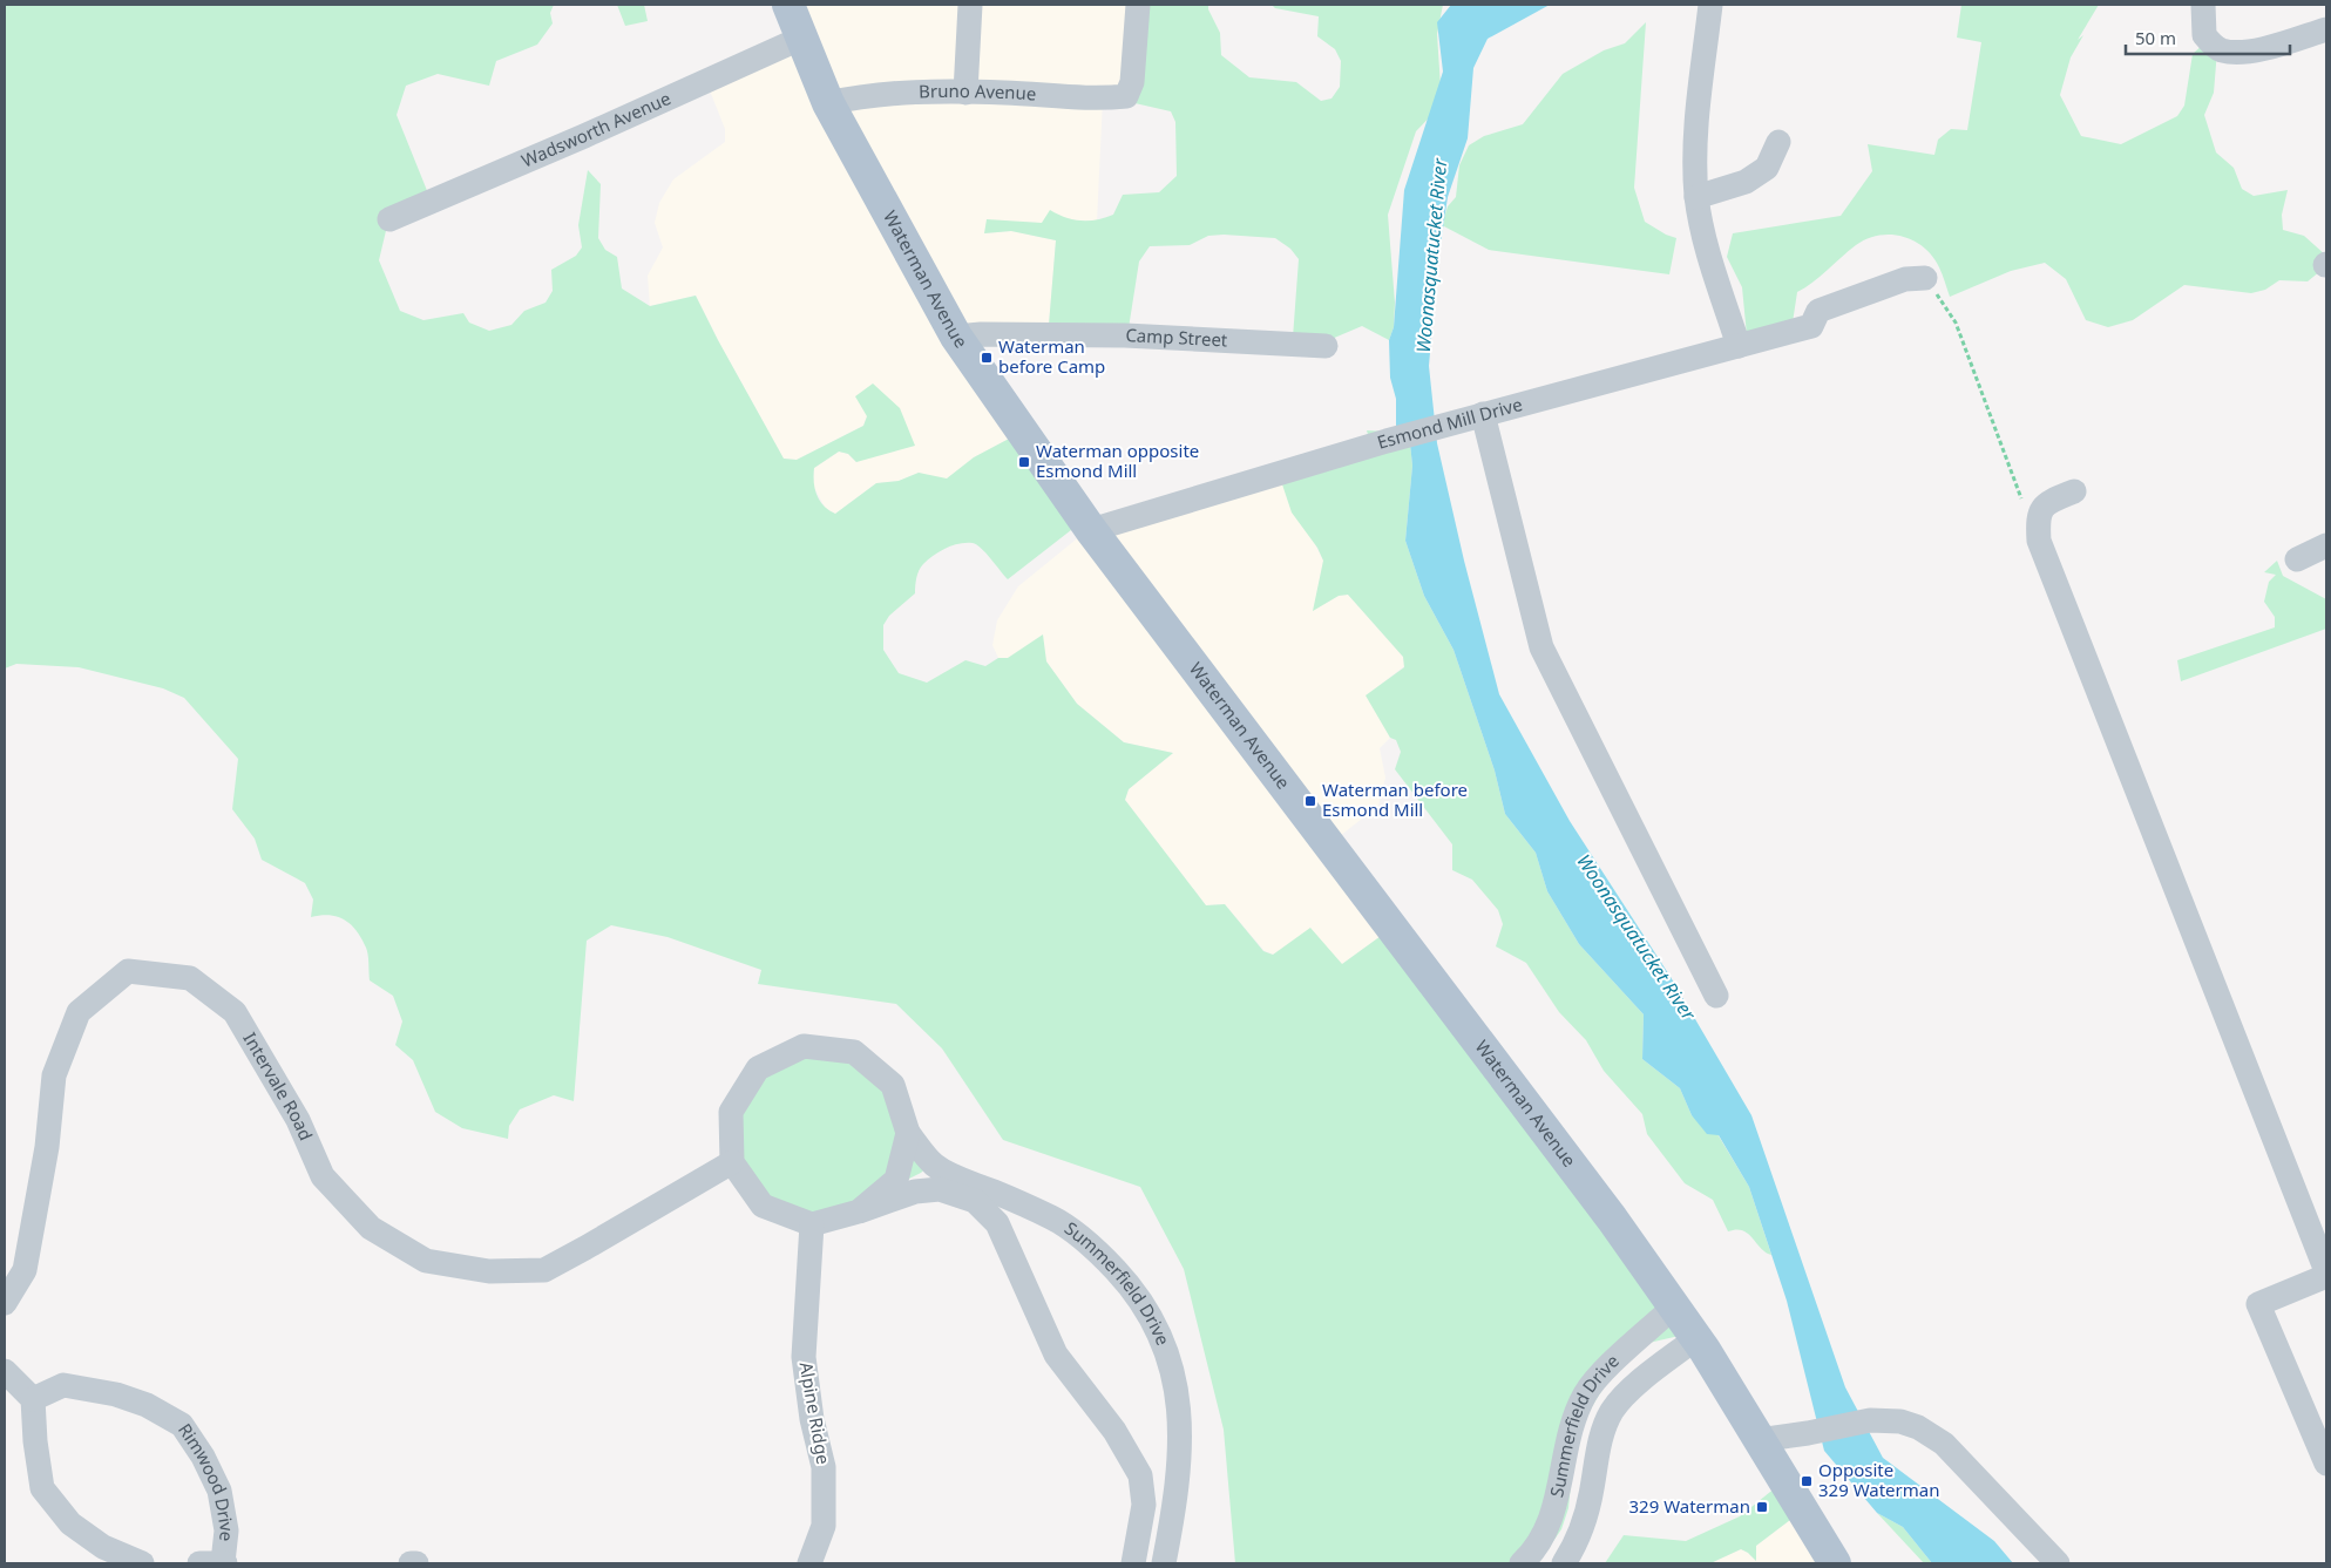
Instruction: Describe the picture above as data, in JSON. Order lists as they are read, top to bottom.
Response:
{
  "streets": {
    "main road": ["Waterman Avenue"],
    "street": [
      "Bruno Avenue",
      "Wadsworth Avenue",
      "Camp Street",
      "Esmond Mill Drive",
      "Intervale Road",
      "Summerfield Drive",
      "Alpine Ridge",
      "Rimwood Drive"
    ]
  },
  "crossings": [
    ["Bruno Avenue", "Waterman Avenue"],
    ["Wadsworth Avenue", "Waterman Avenue"],
    ["Waterman Avenue", "Camp Street"],
    ["Waterman Avenue", "Esmond Mill Drive"],
    ["Waterman Avenue", "Summerfield Drive"],
    ["Intervale Road", "Summerfield Drive"],
    ["Intervale Road", "Alpine Ridge"],
    ["Summerfield Drive", "Alpine Ridge"]
  ],
  "water": ["Woonasquatucket River"],
  "places": {
    "transit": [
      "Waterman before Camp",
      "Waterman opposite Esmond Mill",
      "Waterman before Esmond Mill",
      "Opposite 329 Waterman",
      "329 Waterman"
    ]
  },
  "scale_bar": "50 m"
}
